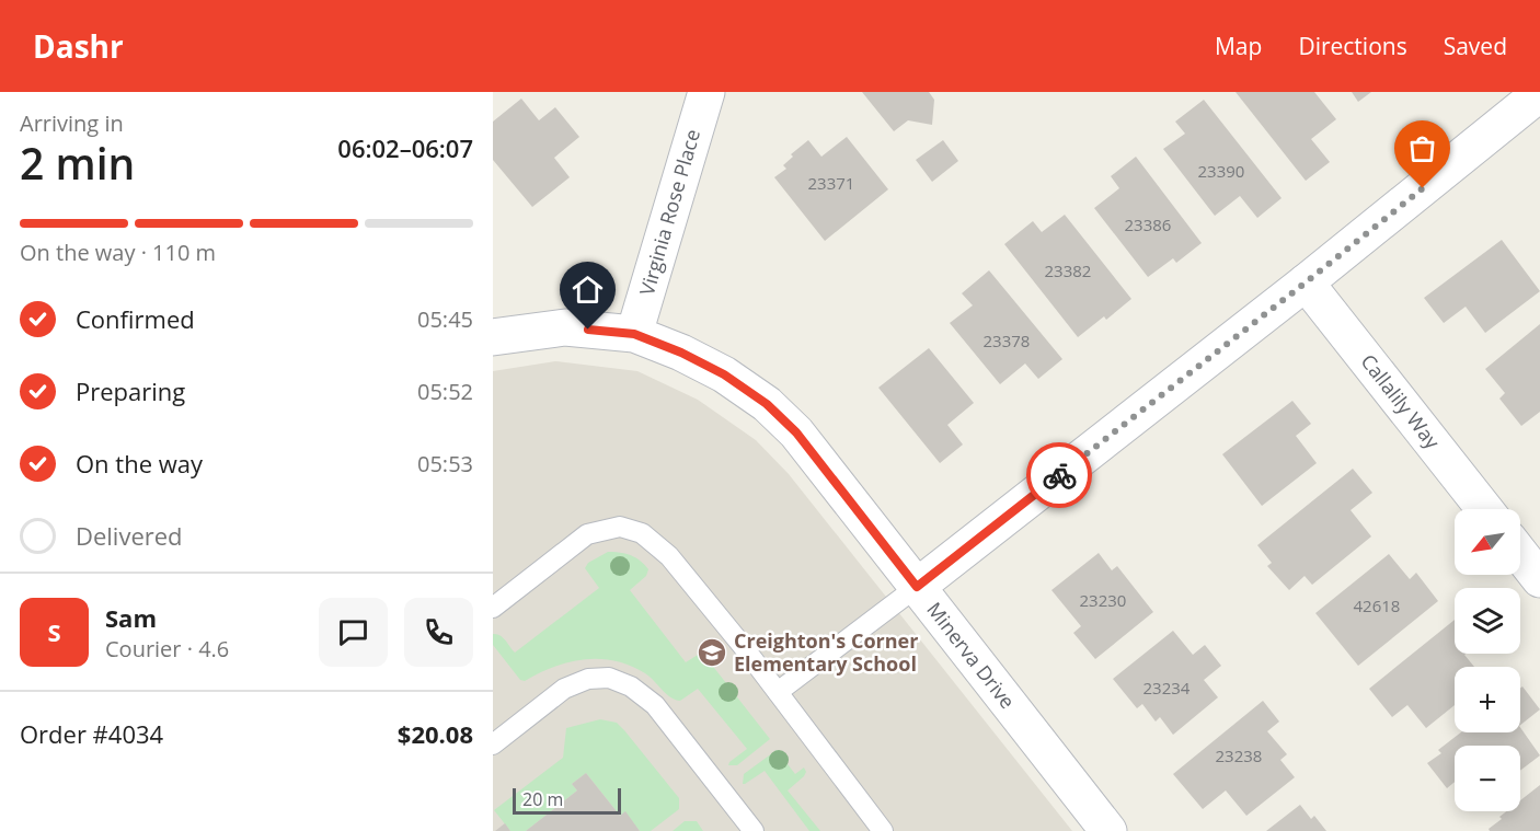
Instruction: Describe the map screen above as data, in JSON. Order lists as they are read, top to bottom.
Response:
{
  "streets": {
    "street": ["Virginia Rose Place", "Callalily Way", "Minerva Drive"]
  },
  "crossings": [
    ["Virginia Rose Place", "Minerva Drive"]
  ],
  "places": {
    "school or university": ["Creighton's Corner Elementary School"]
  },
  "house_numbers": [
    "23390",
    "23371",
    "23386",
    "23382",
    "23378",
    "23230",
    "42618",
    "23234",
    "23238"
  ],
  "scale_bar": "20 m",
  "north": "bottom left",
  "page": {
    "header": "Dashr",
    "nav": ["Map", "Directions", "Saved"],
    "heading": ["2 min", "Arriving in", "06:02–06:07"],
    "panel": [
      "Sam",
      "Courier · 4.6",
      "Order #4034",
      "$20.08"
    ],
    "bar": "On the way · 110 m",
    "list": [
      ["Confirmed", "05:45"],
      ["Preparing", "05:52"],
      ["On the way", "05:53"],
      "Delivered"
    ],
    "map_buttons": ["+", "−"],
    "round": "S",
    "scale": "20 m"
  }
}
